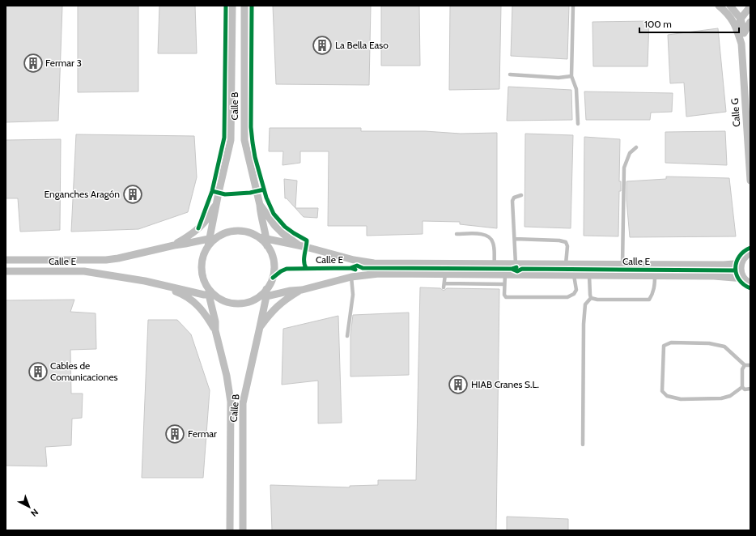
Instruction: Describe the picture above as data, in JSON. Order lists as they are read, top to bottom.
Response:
{
  "streets": {
    "street": ["Calle B", "Calle G", "Calle E"]
  },
  "crossings": [
    ["Calle B", "Calle E"]
  ],
  "places": {
    "building": [
      "La Bella Easo",
      "Fermar 3",
      "Enganches Aragón",
      "Cables de Comunicaciones",
      "HIAB Cranes S.L.",
      "Fermar"
    ]
  },
  "scale_bar": "100 m",
  "north": "bottom right"
}
